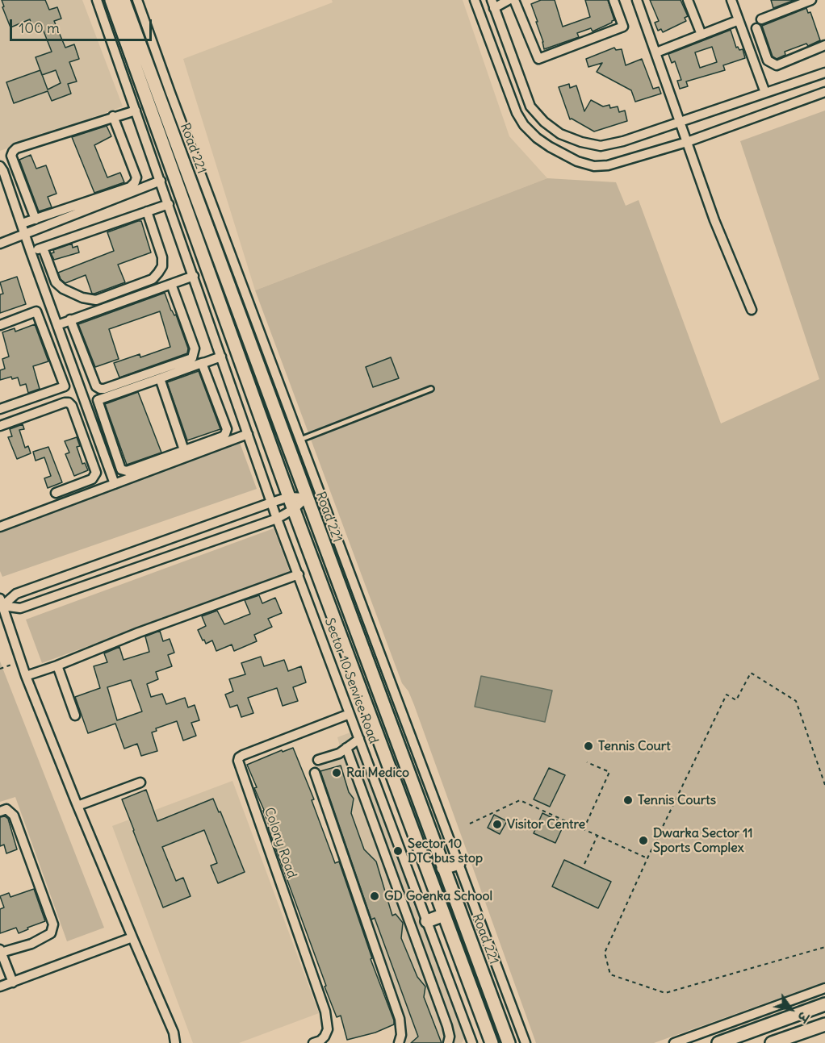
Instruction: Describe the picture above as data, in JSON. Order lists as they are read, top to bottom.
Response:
{
  "streets": {
    "main road": ["Road 221"],
    "street": ["Sector 10 Service Road", "Colony Road"]
  },
  "crossings": [
    ["Sector 10 Service Road", "Colony Road"]
  ],
  "places": [
    "Tennis Court",
    "Rai Medico",
    "Tennis Courts",
    "Visitor Centre",
    "Dwarka Sector 11 Sports Complex",
    "Sector 10 DTC bus stop",
    "GD Goenka School"
  ],
  "scale_bar": "100 m",
  "north": "bottom right"
}
